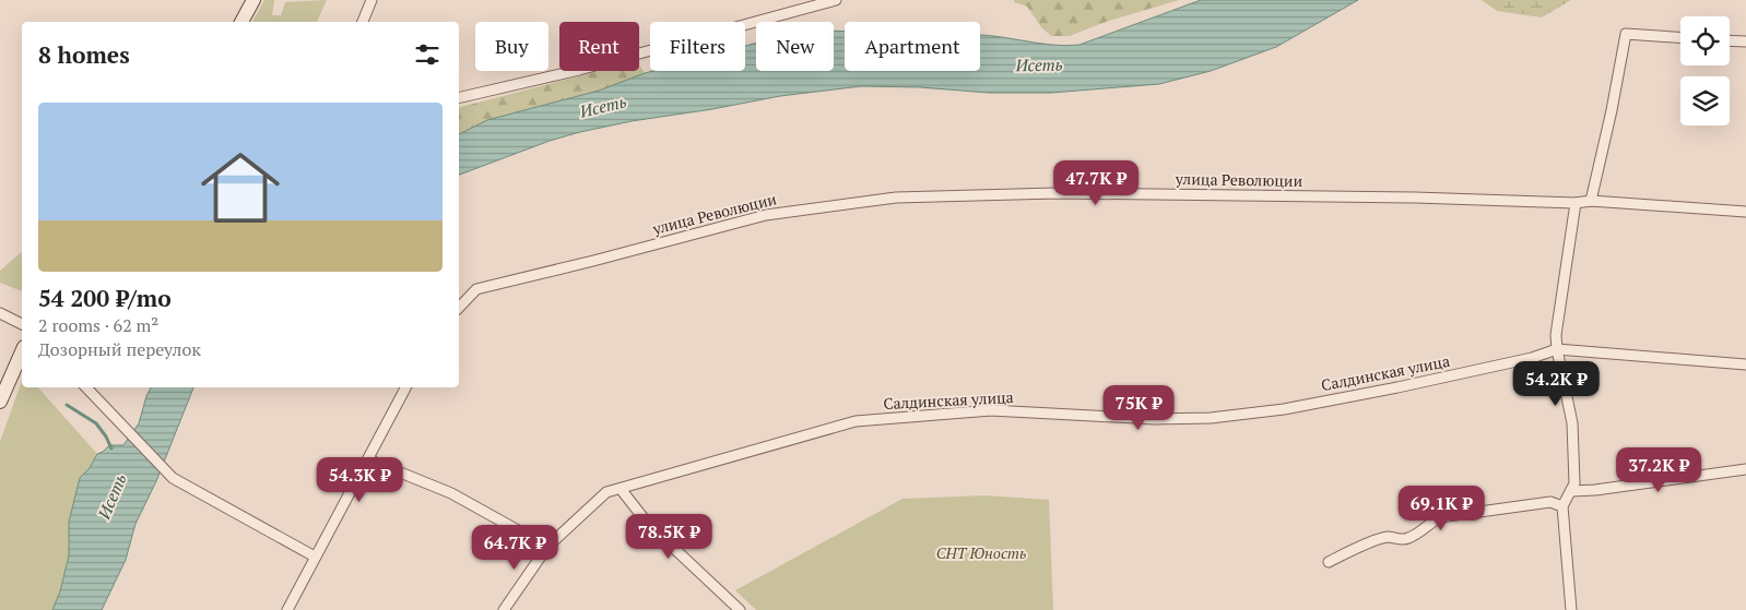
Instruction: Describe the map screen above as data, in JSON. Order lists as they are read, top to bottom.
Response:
{
  "streets": {
    "street": ["улица Революции", "Салдинская улица"]
  },
  "water": ["Исеть"],
  "parks": ["СНТ Юность"],
  "page": {
    "chip": [
      "Buy",
      "Rent",
      "Filters",
      "New",
      "Apartment"
    ],
    "heading": "8 homes",
    "list": [
      {
        "name": "54 200 ₽/mo",
        "note": "2 rooms · 62 m² · Дозорный переулок"
      }
    ],
    "price": [
      "47.7K ₽",
      "54.2K ₽",
      "75K ₽",
      "37.2K ₽",
      "54.3K ₽",
      "69.1K ₽",
      "78.5K ₽",
      "64.7K ₽"
    ]
  }
}
